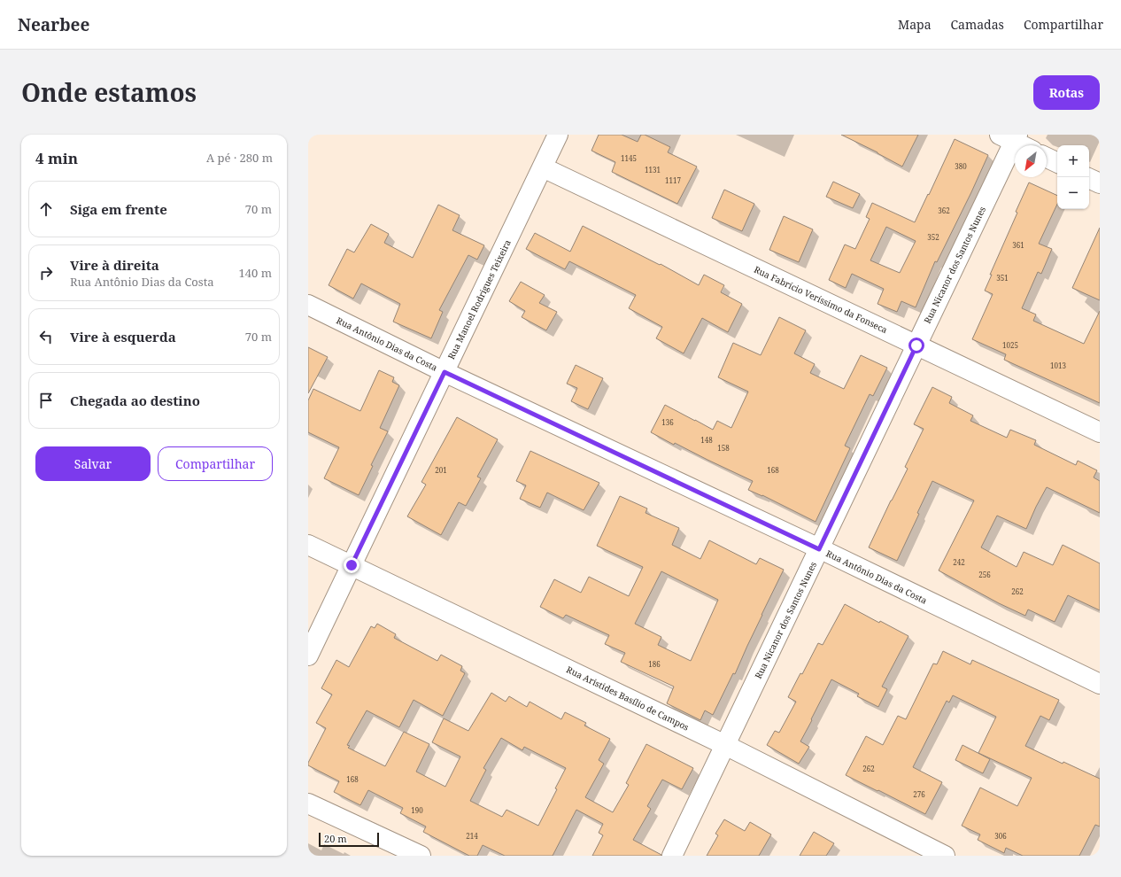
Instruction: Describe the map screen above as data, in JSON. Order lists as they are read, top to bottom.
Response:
{
  "streets": {
    "street": [
      "Rua Nicanor dos Santos Nunes",
      "Rua Manoel Rodrigues Teixeira",
      "Rua Fabrício Veríssimo da Fonseca",
      "Rua Antônio Dias da Costa",
      "Rua Aristides Basílio de Campos"
    ]
  },
  "crossings": [
    ["Rua Nicanor dos Santos Nunes", "Rua Fabrício Veríssimo da Fonseca"],
    ["Rua Nicanor dos Santos Nunes", "Rua Antônio Dias da Costa"],
    ["Rua Nicanor dos Santos Nunes", "Rua Aristides Basílio de Campos"],
    ["Rua Manoel Rodrigues Teixeira", "Rua Fabrício Veríssimo da Fonseca"],
    ["Rua Manoel Rodrigues Teixeira", "Rua Antônio Dias da Costa"],
    ["Rua Manoel Rodrigues Teixeira", "Rua Aristides Basílio de Campos"]
  ],
  "house_numbers": [
    "1145",
    "380",
    "1131",
    "1117",
    "362",
    "352",
    "361",
    "351",
    "1025",
    "1013",
    "136",
    "148",
    "158",
    "201",
    "168",
    "242",
    "256",
    "262",
    "186",
    "262",
    "168",
    "276",
    "190",
    "214",
    "306"
  ],
  "scale_bar": "20 m",
  "north": "bottom left",
  "page": {
    "header": "Nearbee",
    "nav": ["Mapa", "Camadas", "Compartilhar"],
    "title": "Onde estamos",
    "buttons": [
      "Rotas",
      ["Salvar", "Compartilhar"]
    ],
    "heading": ["4 min", "A pé · 280 m"],
    "map_buttons": ["+", "−"],
    "list": [
      ["Siga em frente", "70 m"],
      ["Vire à direita", "Rua Antônio Dias da Costa", "140 m"],
      ["Vire à esquerda", "70 m"],
      "Chegada ao destino"
    ],
    "scale": "20 m"
  }
}
